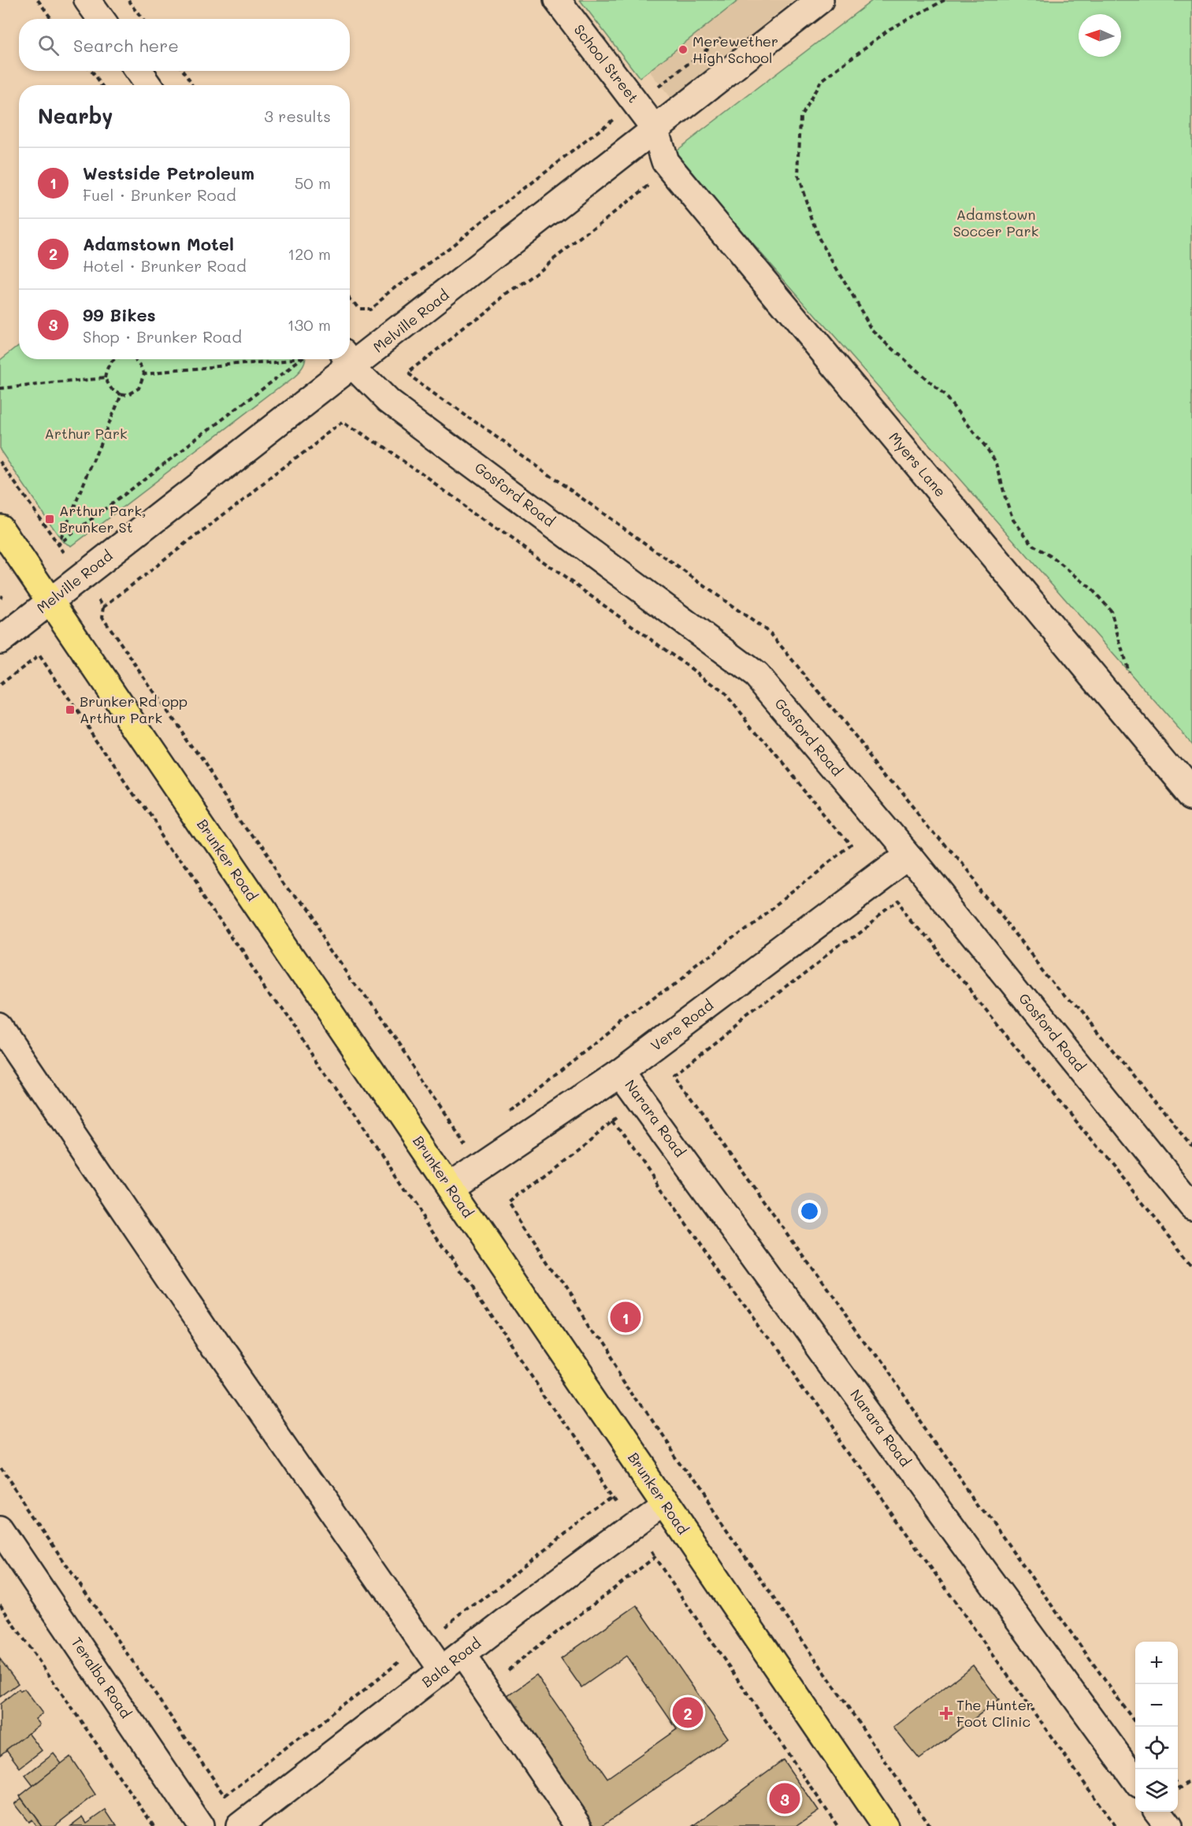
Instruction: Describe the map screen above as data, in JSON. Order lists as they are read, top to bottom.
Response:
{
  "streets": {
    "main road": ["Brunker Road"],
    "street": [
      "School Street",
      "Melville Road",
      "Myers Lane",
      "Gosford Road",
      "Vere Road",
      "Narara Road",
      "Bala Road",
      "Teralba Road"
    ]
  },
  "crossings": [
    ["School Street", "Melville Road"],
    ["School Street", "Myers Lane"],
    ["Melville Road", "Myers Lane"],
    ["Melville Road", "Gosford Road"],
    ["Melville Road", "Brunker Road"],
    ["Gosford Road", "Vere Road"],
    ["Brunker Road", "Vere Road"],
    ["Brunker Road", "Bala Road"],
    ["Vere Road", "Narara Road"]
  ],
  "parks": ["Adamstown Soccer Park", "Arthur Park"],
  "places": {
    "other": ["Merewether High School"],
    "transit": ["Arthur Park, Brunker St", "Brunker Rd opp Arthur Park"],
    "health": ["The Hunter Foot Clinic"]
  },
  "north": "left",
  "page": {
    "search": "Search here",
    "heading": ["Nearby", "3 results"],
    "list": [
      {
        "mark": "1",
        "name": "Westside Petroleum",
        "note": "Fuel · Brunker Road",
        "value": "50 m"
      },
      {
        "mark": "2",
        "name": "Adamstown Motel",
        "note": "Hotel · Brunker Road",
        "value": "120 m"
      },
      {
        "mark": "3",
        "name": "99 Bikes",
        "note": "Shop · Brunker Road",
        "value": "130 m"
      }
    ],
    "pins": ["1", "2", "3"],
    "map_buttons": ["+", "−"]
  }
}
